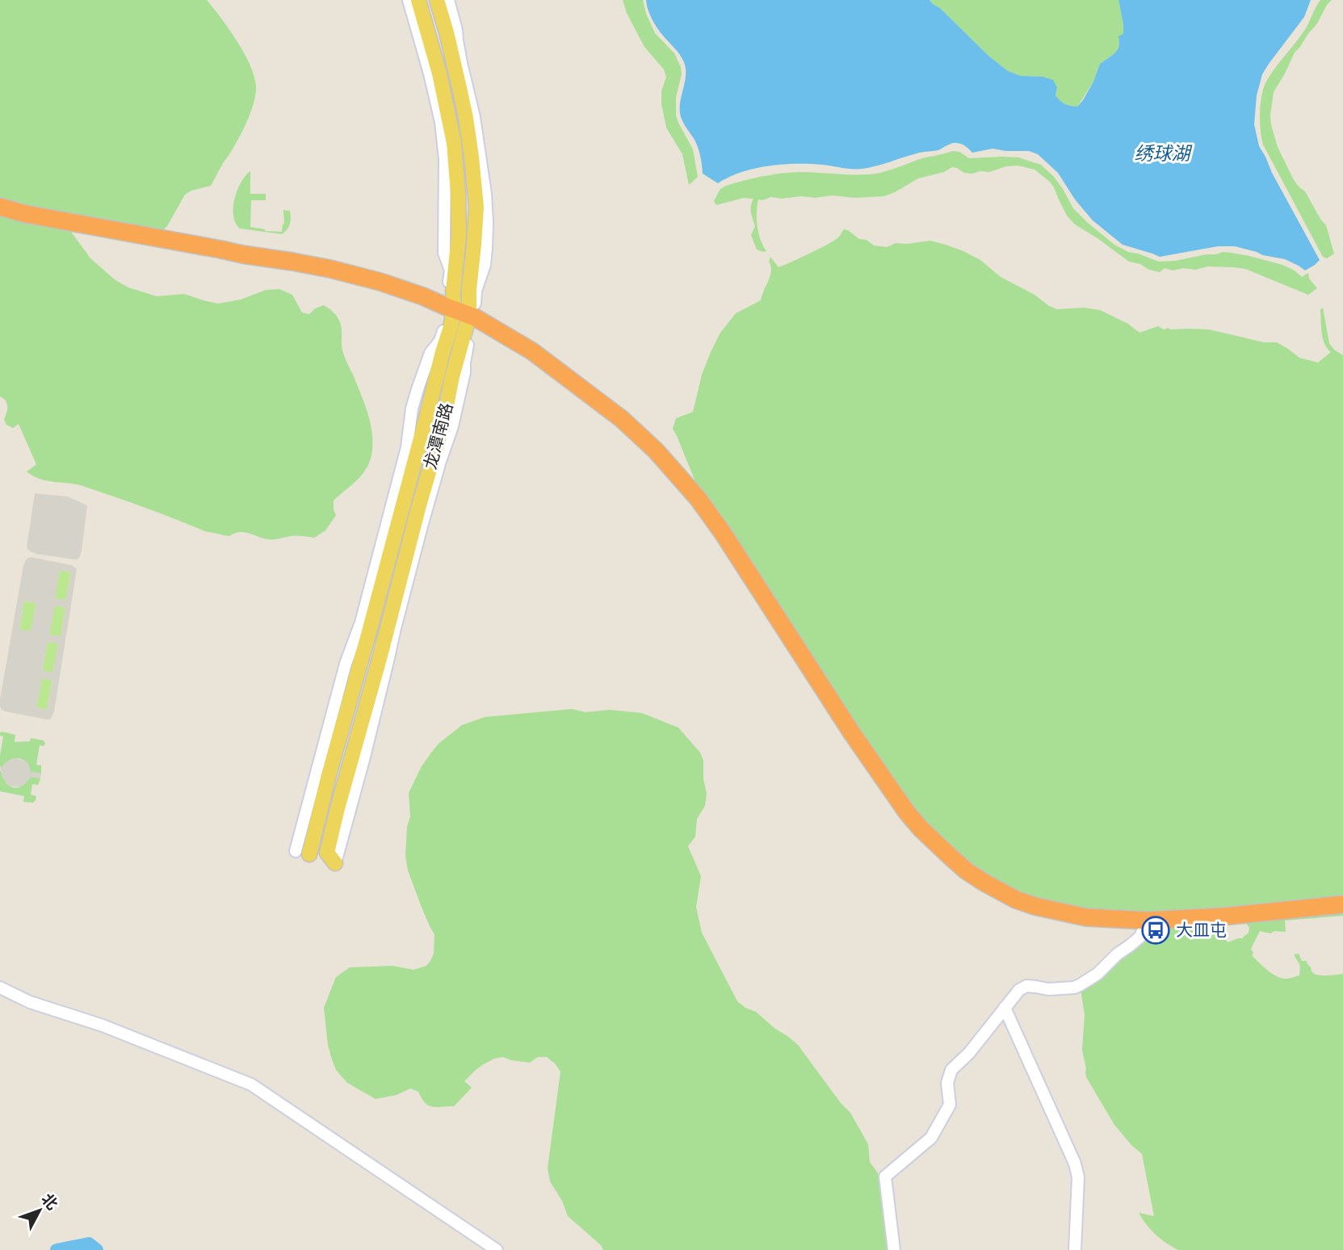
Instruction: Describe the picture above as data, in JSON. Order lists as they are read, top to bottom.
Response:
{
  "streets": {
    "main road": ["龙潭南路"]
  },
  "water": ["绣球湖"],
  "places": {
    "bus stop": ["大皿屯"]
  },
  "north": "top right"
}
